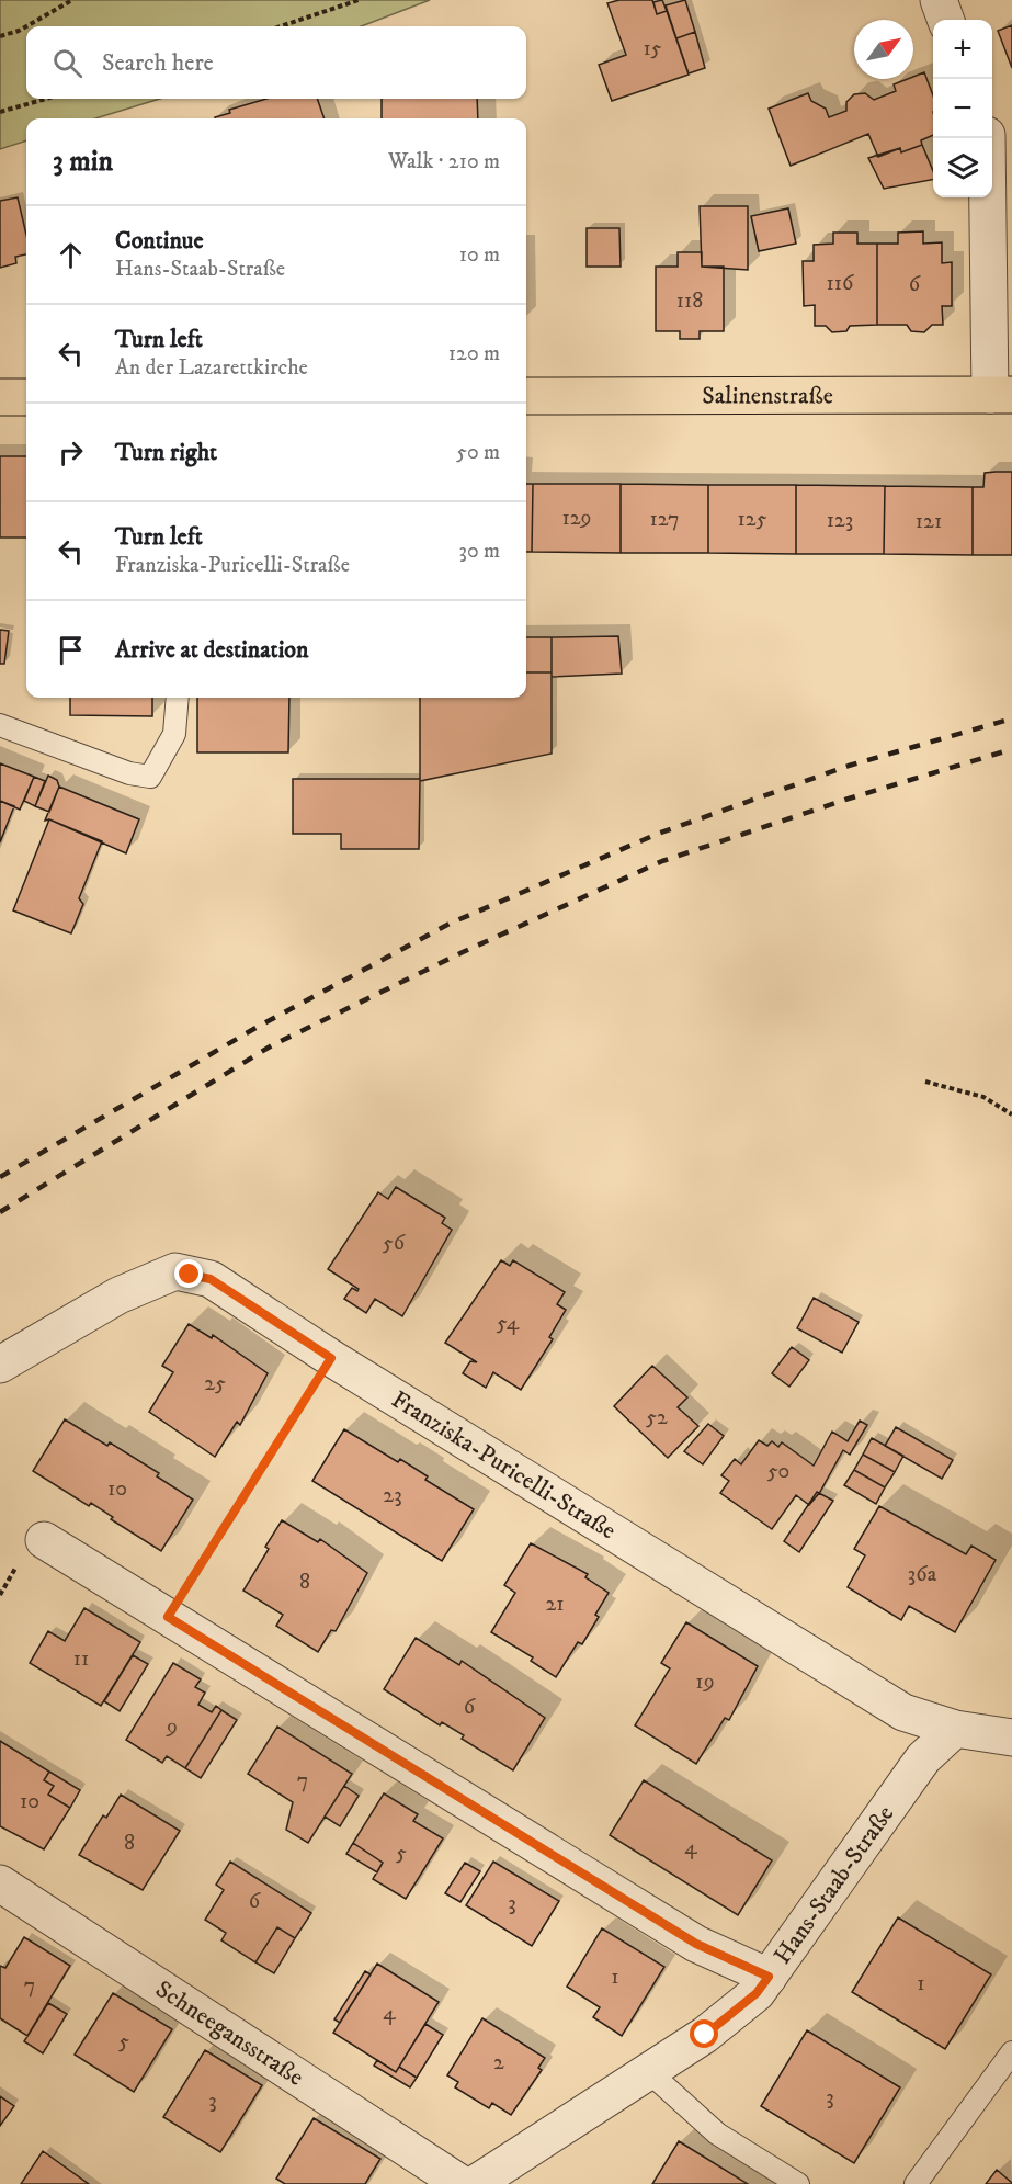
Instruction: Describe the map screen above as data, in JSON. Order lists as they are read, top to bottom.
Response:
{
  "streets": {
    "main road": ["Salinenstraße"],
    "street": ["Franziska-Puricelli-Straße", "Hans-Staab-Straße", "Schneegansstraße"]
  },
  "crossings": [
    ["Franziska-Puricelli-Straße", "Hans-Staab-Straße"]
  ],
  "house_numbers": [
    "15",
    "116",
    "6",
    "118",
    "129",
    "127",
    "125",
    "123",
    "121",
    "56",
    "54",
    "25",
    "52",
    "50",
    "10",
    "23",
    "36a",
    "8",
    "21",
    "11",
    "19",
    "6",
    "9",
    "7",
    "10",
    "8",
    "4",
    "5",
    "6",
    "3",
    "1",
    "1",
    "7",
    "4",
    "5",
    "2",
    "3",
    "3"
  ],
  "north": "top right",
  "page": {
    "map_buttons": ["+", "−"],
    "search": "Search here",
    "heading": ["3 min", "Walk · 210 m"],
    "list": [
      ["Continue", "Hans-Staab-Straße", "10 m"],
      ["Turn left", "An der Lazarettkirche", "120 m"],
      ["Turn right", "50 m"],
      ["Turn left", "Franziska-Puricelli-Straße", "30 m"],
      "Arrive at destination"
    ]
  }
}
